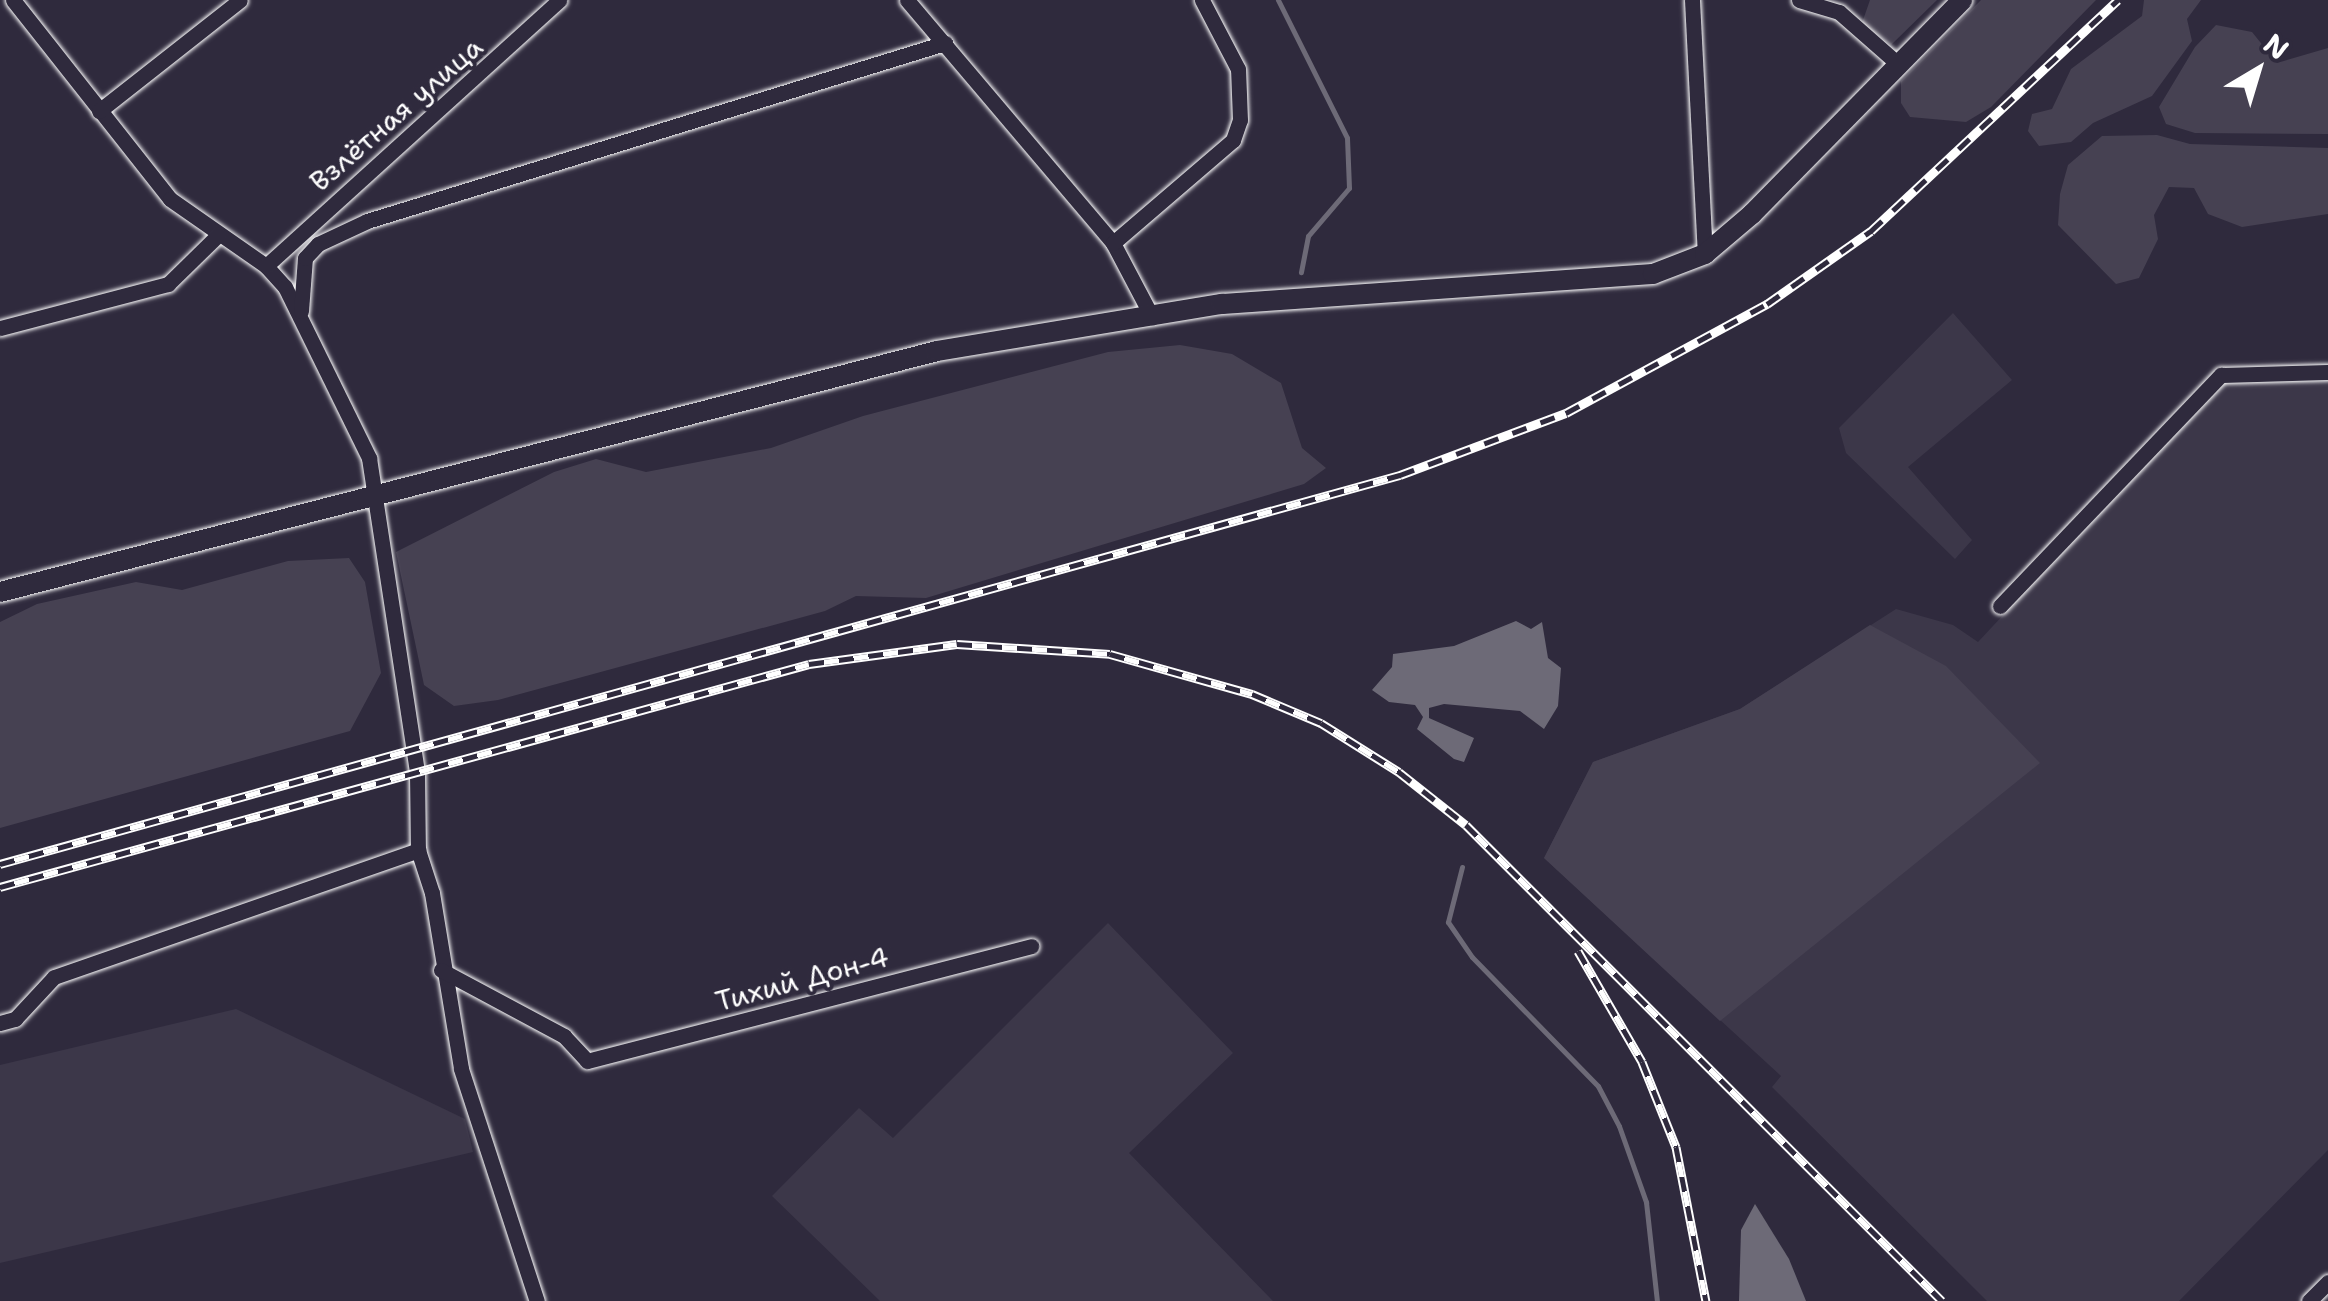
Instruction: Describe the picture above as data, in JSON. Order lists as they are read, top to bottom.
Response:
{
  "streets": {
    "street": ["Взлётная улица", "Тихий Дон-4"]
  },
  "north": "top right"
}
